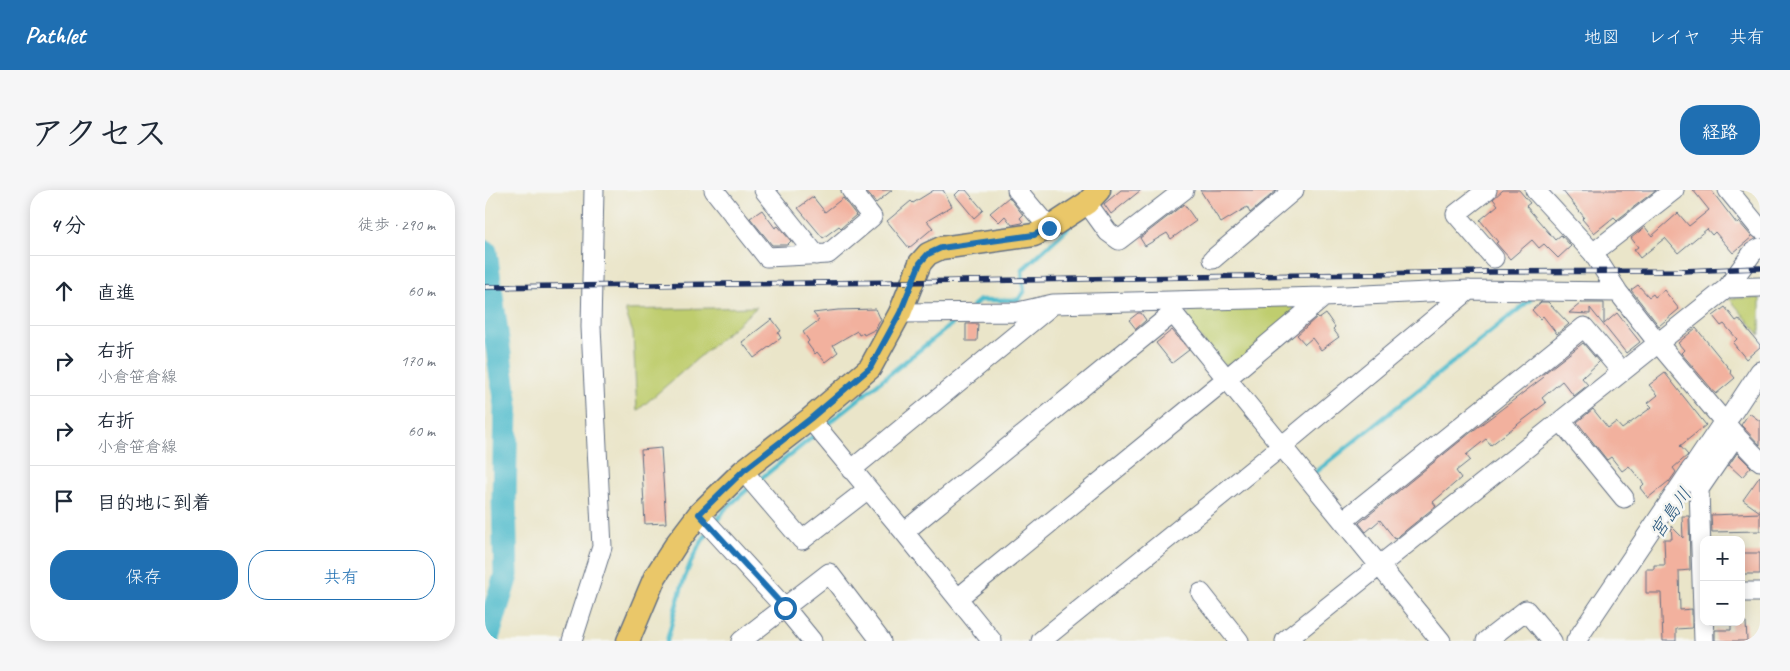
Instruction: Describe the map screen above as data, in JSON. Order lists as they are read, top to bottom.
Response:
{
  "water": ["宮島川"],
  "page": {
    "header": "Pathlet",
    "nav": ["地図", "レイヤ", "共有"],
    "title": "アクセス",
    "buttons": [
      "経路",
      ["保存", "共有"]
    ],
    "heading": ["4 分", "徒歩 · 290 m"],
    "list": [
      ["直進", "60 m"],
      ["右折", "小倉笹倉線", "170 m"],
      ["右折", "小倉笹倉線", "60 m"],
      "目的地に到着"
    ],
    "map_buttons": ["+", "−"]
  }
}
